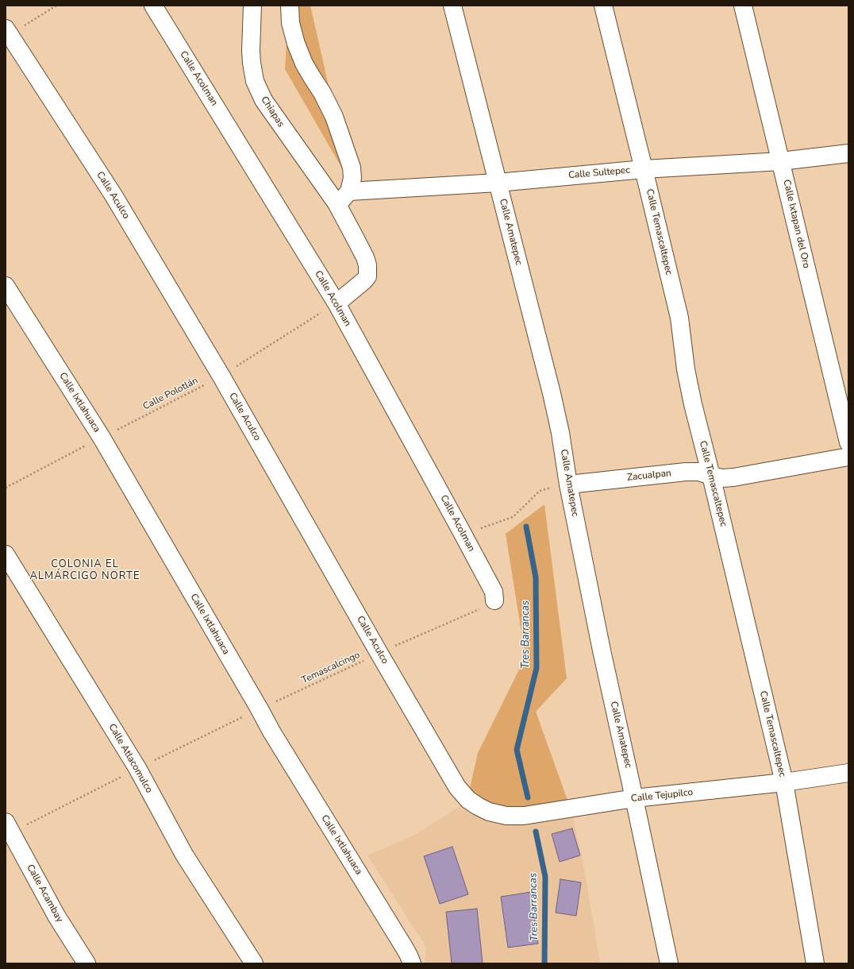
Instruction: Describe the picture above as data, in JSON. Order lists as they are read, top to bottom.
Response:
{
  "streets": {
    "street": [
      "Calle Acolman",
      "Chiapas",
      "Calle Sultepec",
      "Calle Aculco",
      "Calle Ixtapan del Oro",
      "Calle Amatepec",
      "Calle Temascaltepec",
      "Calle Ixtlahuaca",
      "Zacualpan",
      "Calle Atlacomulco",
      "Calle Tejupilco",
      "Calle Acambay"
    ],
    "path": ["Calle Polotlán", "Temascalcingo"]
  },
  "crossings": [
    ["Calle Acolman", "Chiapas"],
    ["Calle Acolman", "Calle Polotlán"],
    ["Calle Acolman", "Temascalcingo"],
    ["Chiapas", "Calle Polotlán"],
    ["Calle Sultepec", "Calle Ixtapan del Oro"],
    ["Calle Sultepec", "Calle Amatepec"],
    ["Calle Sultepec", "Calle Temascaltepec"],
    ["Calle Aculco", "Calle Polotlán"],
    ["Calle Aculco", "Temascalcingo"],
    ["Calle Aculco", "Calle Tejupilco"],
    ["Calle Amatepec", "Zacualpan"],
    ["Calle Amatepec", "Calle Tejupilco"],
    ["Calle Temascaltepec", "Zacualpan"],
    ["Calle Temascaltepec", "Calle Tejupilco"],
    ["Calle Polotlán", "Calle Ixtlahuaca"],
    ["Calle Ixtlahuaca", "Temascalcingo"]
  ],
  "districts": ["COLONIA EL ALMÁRCIGO NORTE"],
  "water": ["Tres Barrancas"]
}
